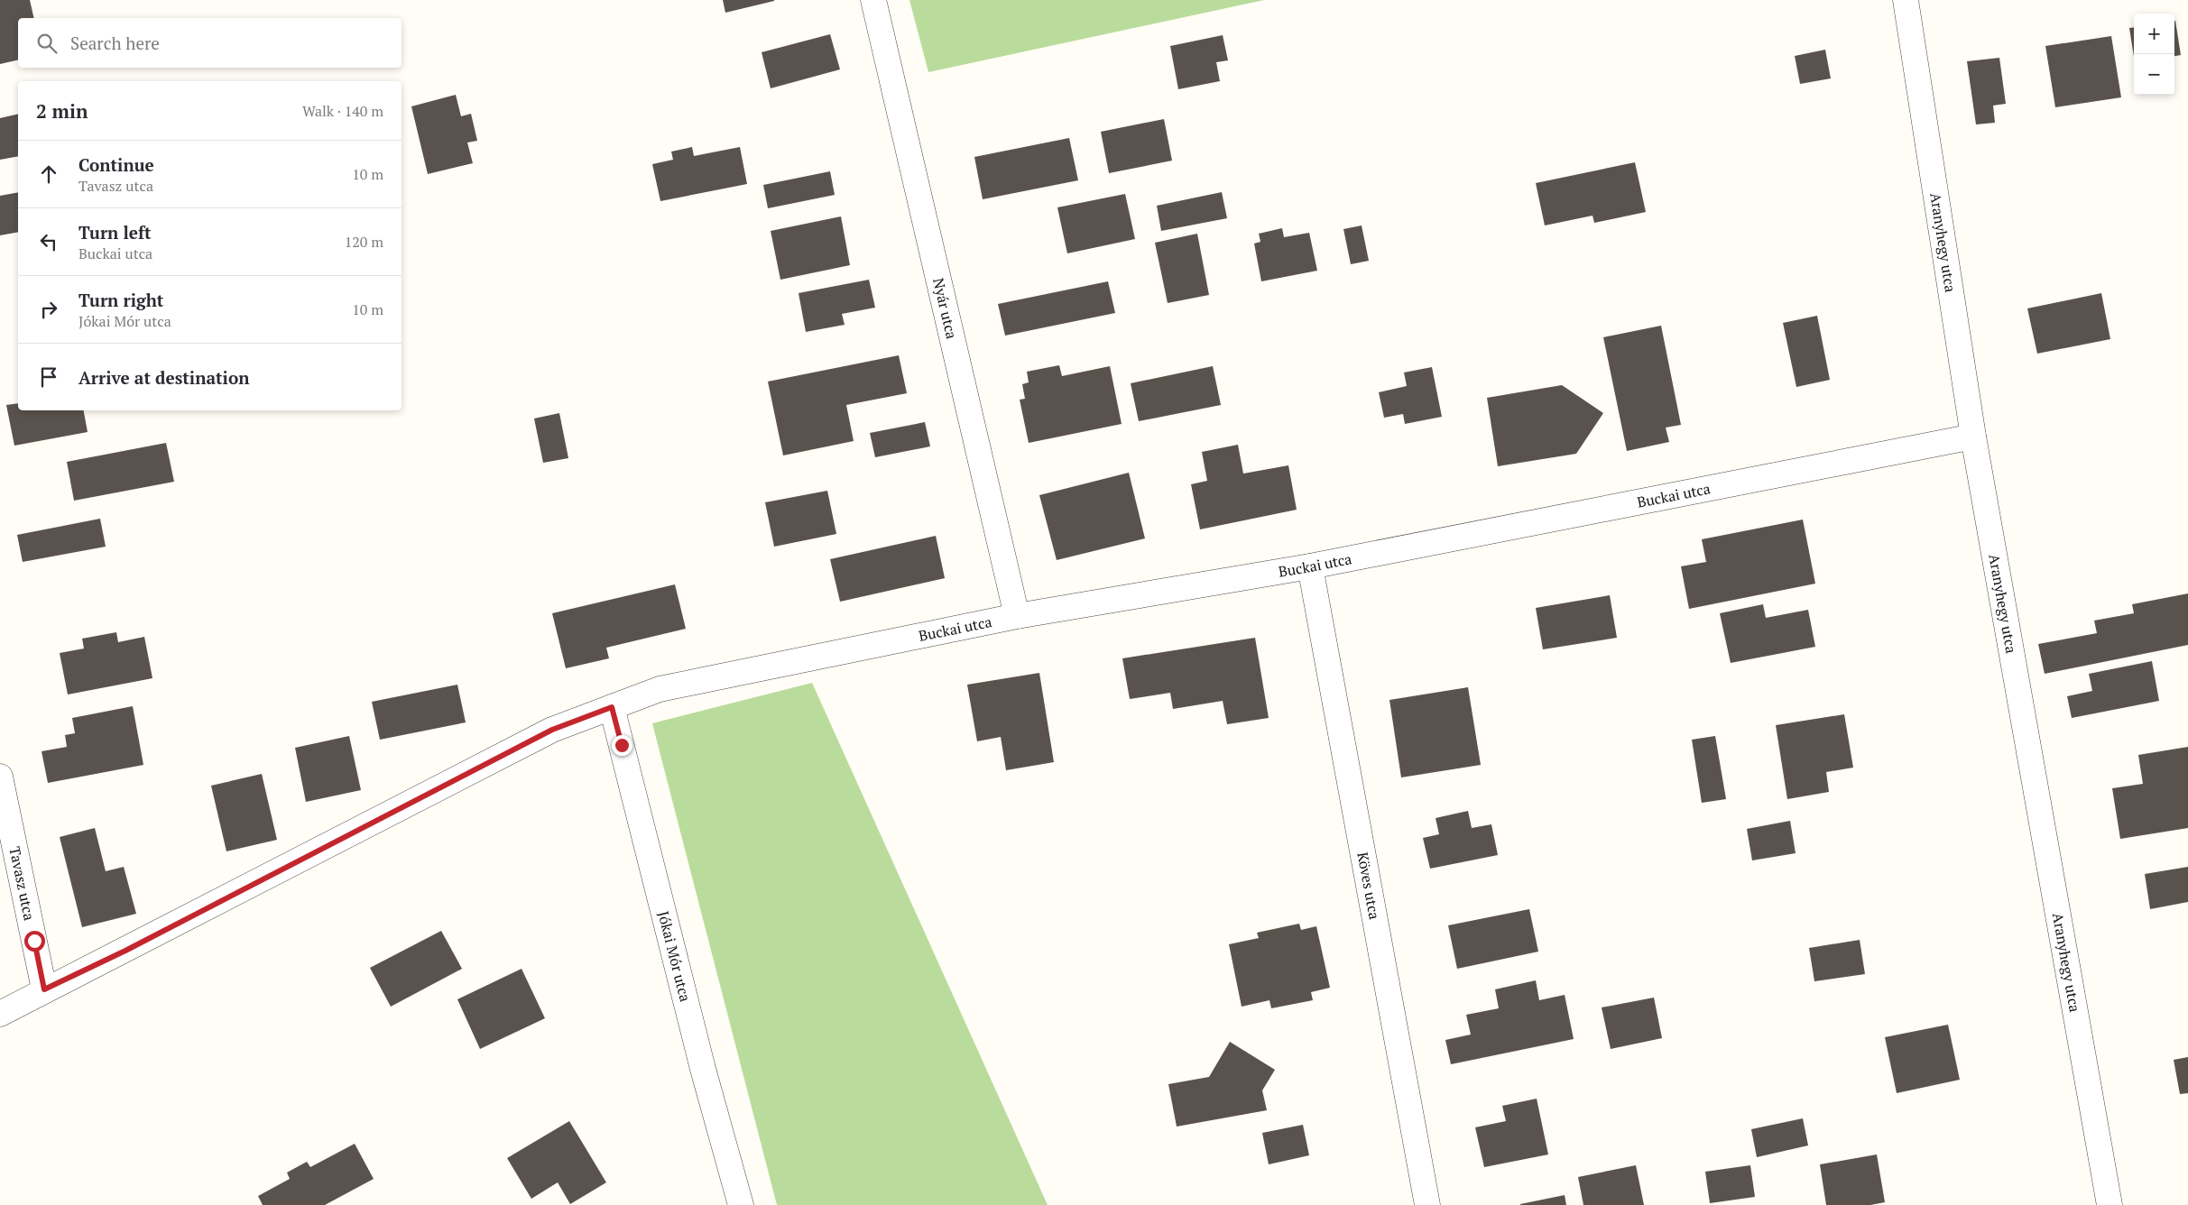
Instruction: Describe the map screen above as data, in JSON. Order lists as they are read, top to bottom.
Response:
{
  "streets": {
    "street": [
      "Aranyhegy utca",
      "Nyár utca",
      "Buckai utca",
      "Tavasz utca",
      "Köves utca",
      "Jókai Mór utca"
    ]
  },
  "crossings": [
    ["Aranyhegy utca", "Buckai utca"],
    ["Nyár utca", "Buckai utca"],
    ["Buckai utca", "Tavasz utca"],
    ["Buckai utca", "Köves utca"],
    ["Buckai utca", "Jókai Mór utca"]
  ],
  "page": {
    "map_buttons": ["+", "−"],
    "search": "Search here",
    "heading": ["2 min", "Walk · 140 m"],
    "list": [
      ["Continue", "Tavasz utca", "10 m"],
      ["Turn left", "Buckai utca", "120 m"],
      ["Turn right", "Jókai Mór utca", "10 m"],
      "Arrive at destination"
    ]
  }
}
